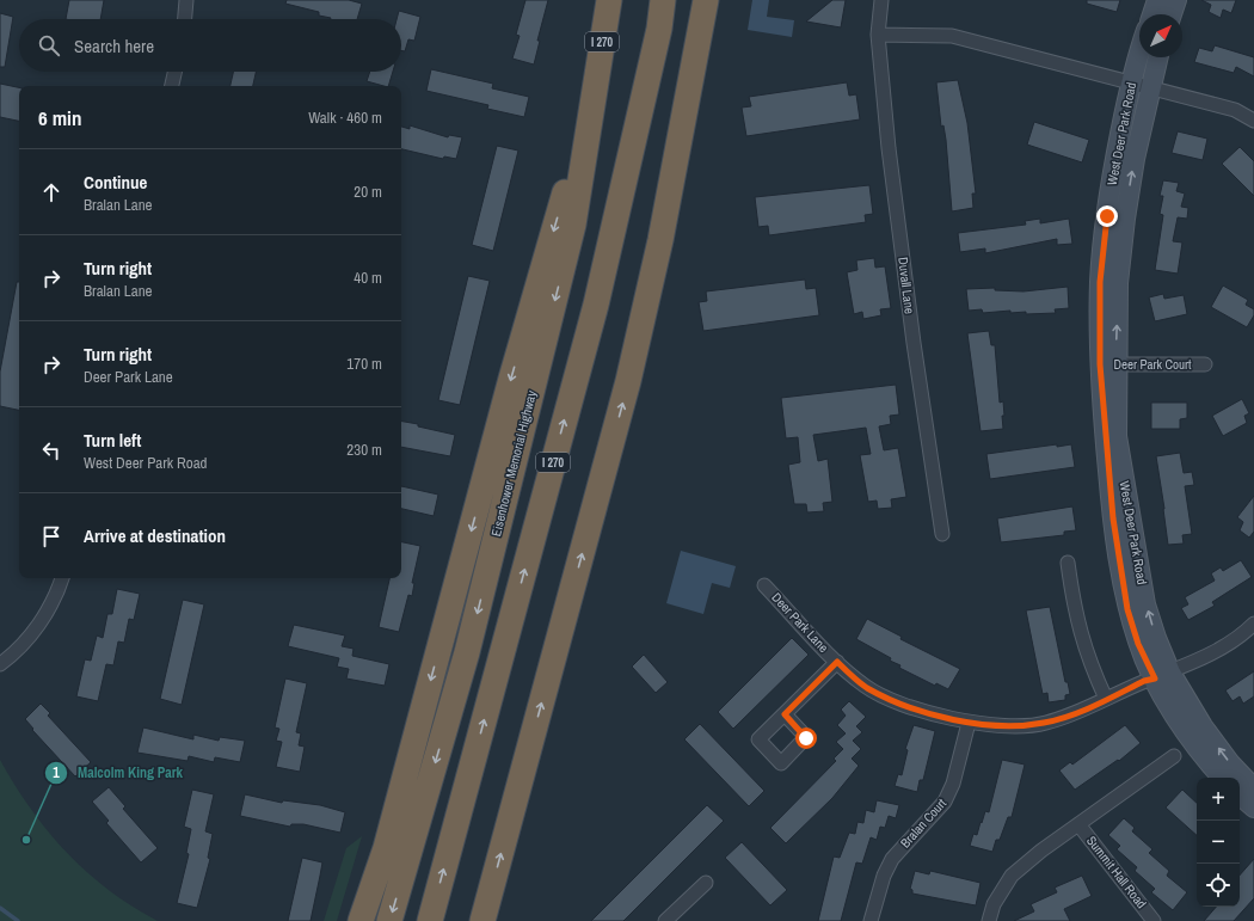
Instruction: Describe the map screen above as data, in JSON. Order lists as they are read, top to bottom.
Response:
{
  "streets": {
    "highway": ["I 270", "Eisenhower Memorial Highway"],
    "street": [
      "West Deer Park Road",
      "Duvall Lane",
      "Deer Park Court",
      "Deer Park Lane",
      "Bralan Court",
      "Summit Hall Road"
    ]
  },
  "crossings": [
    ["West Deer Park Road", "Deer Park Court"],
    ["West Deer Park Road", "Deer Park Lane"],
    ["Deer Park Lane", "Bralan Court"]
  ],
  "places": ["Malcolm King Park"],
  "north": "top right",
  "page": {
    "search": "Search here",
    "heading": ["6 min", "Walk · 460 m"],
    "list": [
      ["Continue", "Bralan Lane", "20 m"],
      ["Turn right", "Bralan Lane", "40 m"],
      ["Turn right", "Deer Park Lane", "170 m"],
      ["Turn left", "West Deer Park Road", "230 m"],
      "Arrive at destination"
    ],
    "map_buttons": ["+", "−"]
  }
}
